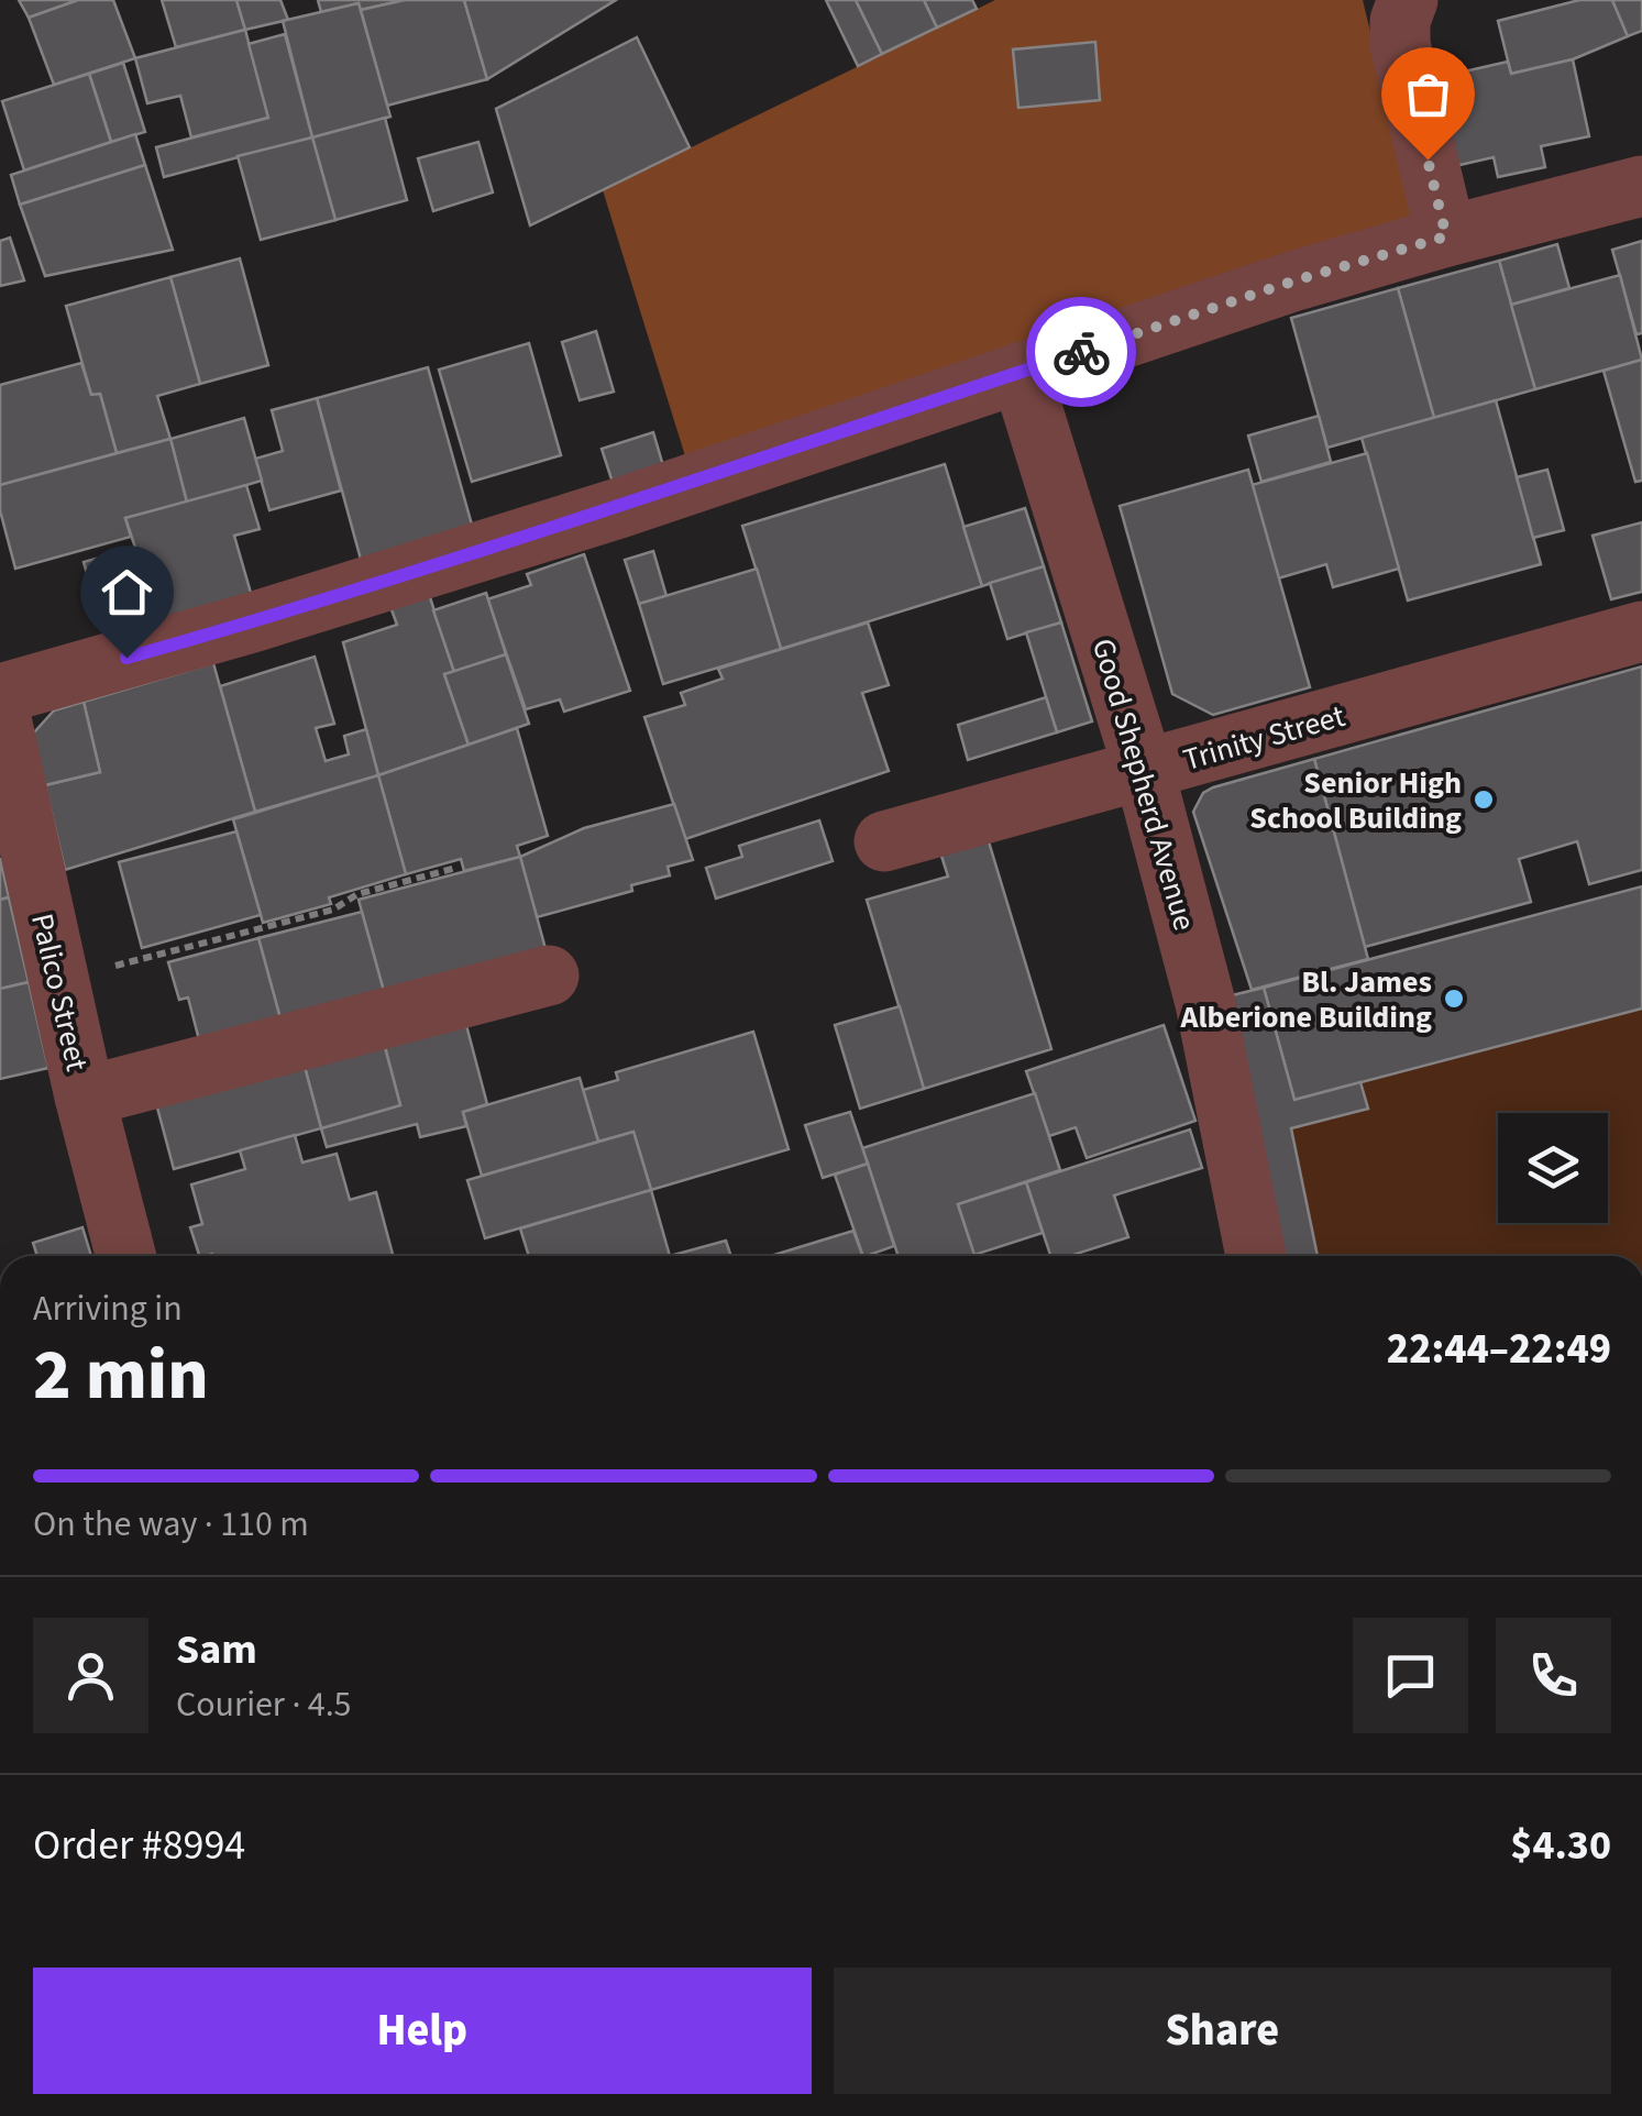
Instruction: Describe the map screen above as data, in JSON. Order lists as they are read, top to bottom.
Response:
{
  "streets": {
    "street": ["Trinity Street", "Good Shepherd Avenue", "Palico Street"]
  },
  "crossings": [
    ["Trinity Street", "Good Shepherd Avenue"]
  ],
  "places": ["Senior High School Building", "Bl. James Alberione Building"],
  "page": {
    "heading": ["2 min", "Arriving in", "22:44–22:49"],
    "panel": [
      "Sam",
      "Courier · 4.5",
      "Order #8994",
      "$4.30"
    ],
    "bar": "On the way · 110 m",
    "buttons": ["Help", "Share"]
  }
}
